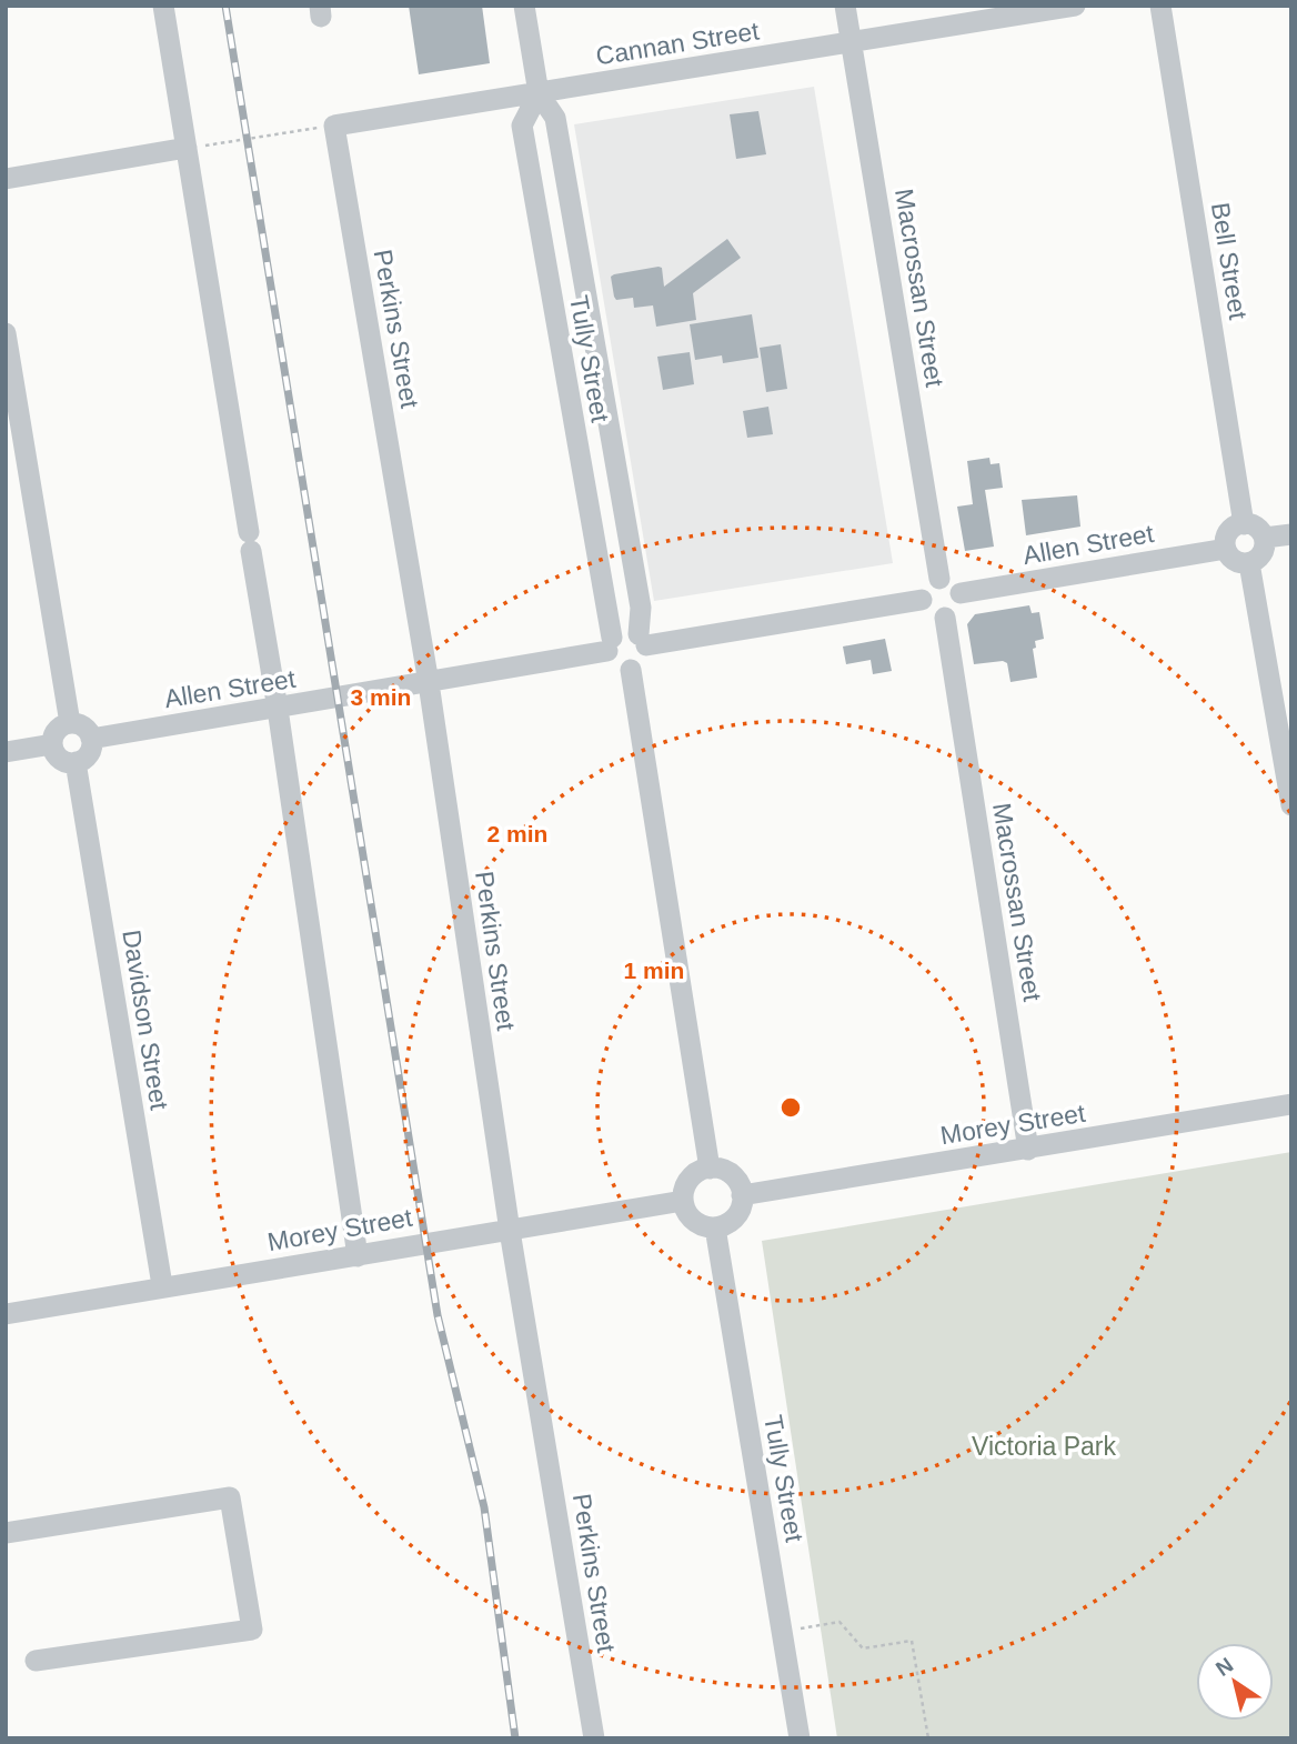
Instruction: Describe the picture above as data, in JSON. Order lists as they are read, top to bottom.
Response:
{
  "streets": {
    "street": [
      "Cannan Street",
      "Bell Street",
      "Macrossan Street",
      "Perkins Street",
      "Tully Street",
      "Allen Street",
      "Davidson Street",
      "Morey Street"
    ]
  },
  "crossings": [
    ["Cannan Street", "Macrossan Street"],
    ["Cannan Street", "Perkins Street"],
    ["Cannan Street", "Tully Street"],
    ["Bell Street", "Allen Street"],
    ["Macrossan Street", "Allen Street"],
    ["Macrossan Street", "Morey Street"],
    ["Perkins Street", "Allen Street"],
    ["Perkins Street", "Morey Street"],
    ["Tully Street", "Allen Street"],
    ["Tully Street", "Morey Street"],
    ["Allen Street", "Davidson Street"],
    ["Davidson Street", "Morey Street"]
  ],
  "parks": ["Victoria Park"],
  "north": "top left",
  "rings": ["3 min", "2 min", "1 min"]
}
